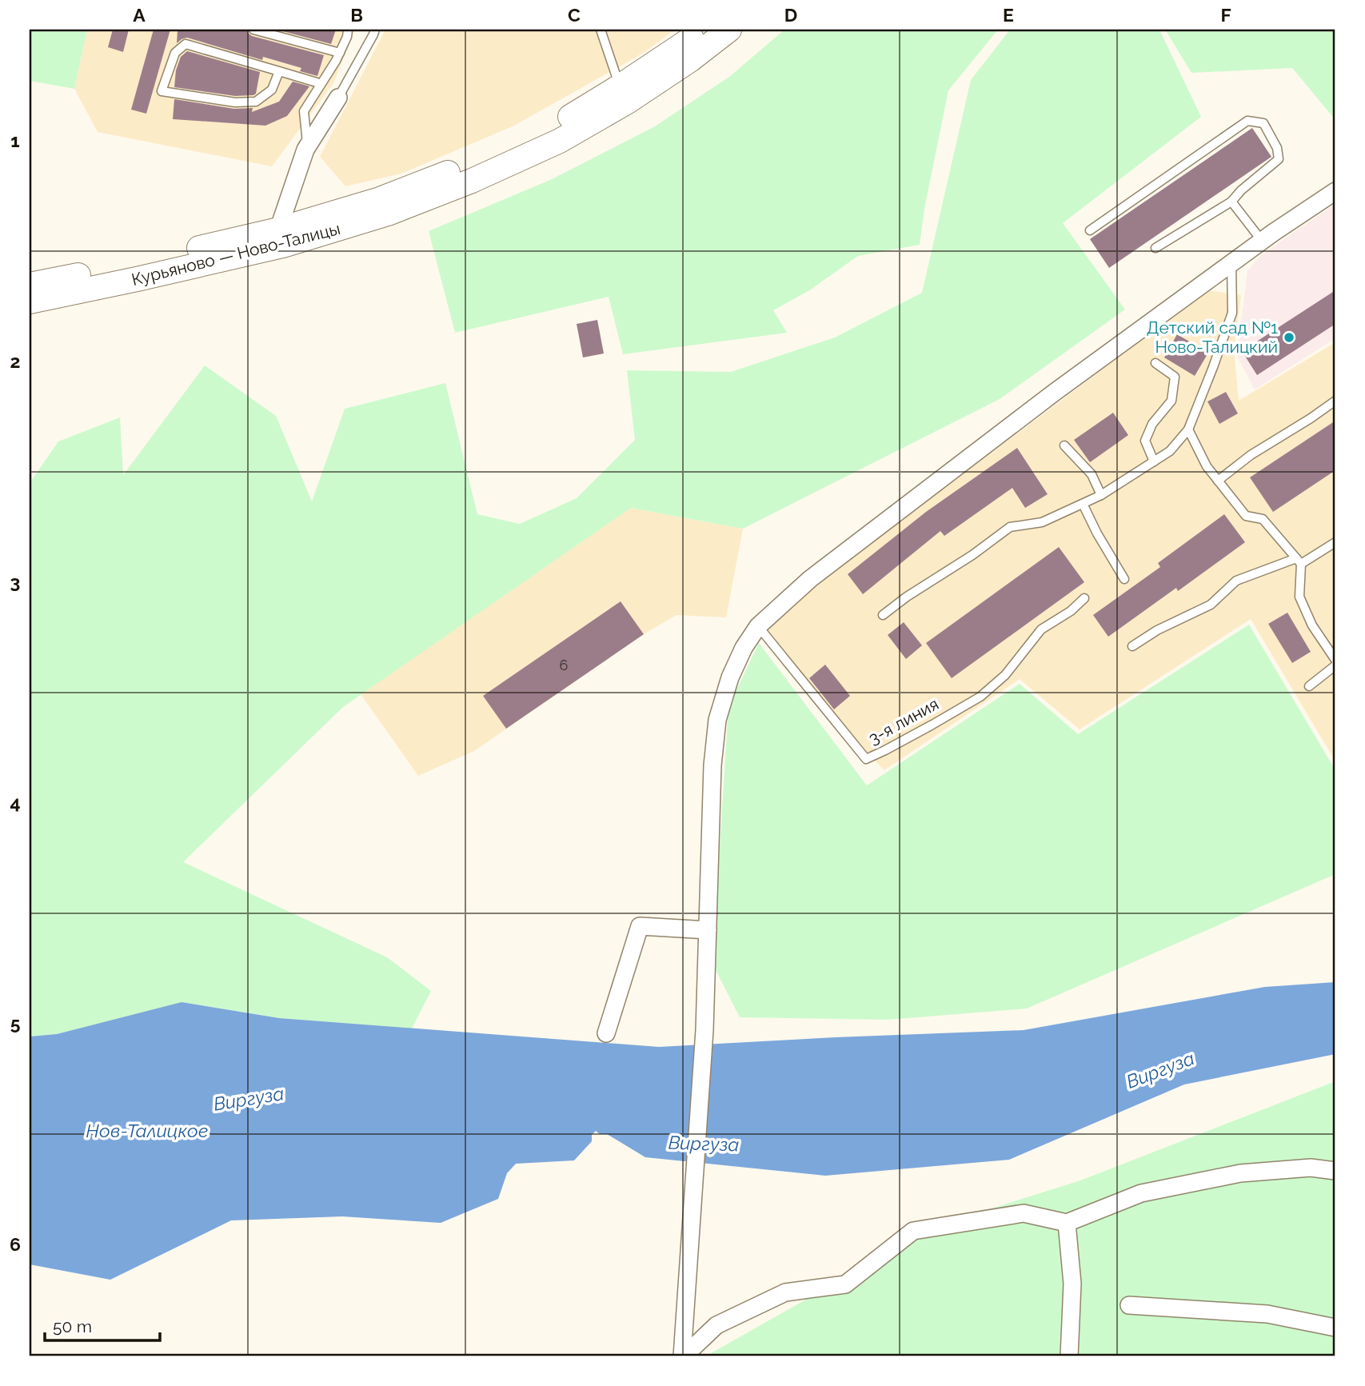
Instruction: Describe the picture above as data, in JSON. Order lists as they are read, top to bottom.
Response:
{
  "streets": {
    "main road": ["Курьяново — Ново-Талицы"],
    "lane": ["3-я линия"]
  },
  "water": ["Виргуза", "Нов-Талицкое"],
  "places": ["Детский сад №1 Ново-Талицкий"],
  "house_numbers": ["6"],
  "scale_bar": "50 m",
  "grid": {
    "columns": [
      "A",
      "B",
      "C",
      "D",
      "E",
      "F"
    ],
    "rows": [
      "1",
      "2",
      "3",
      "4",
      "5",
      "6"
    ]
  }
}
